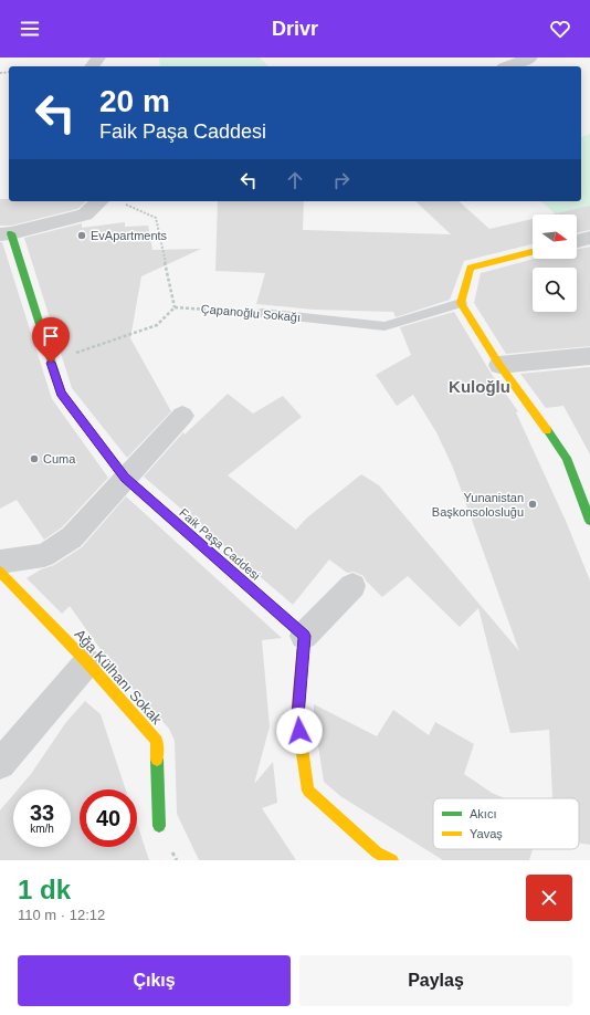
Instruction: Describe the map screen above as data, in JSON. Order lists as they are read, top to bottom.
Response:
{
  "streets": {
    "street": ["Faik Paşa Caddesi", "Ağa Külhanı Sokak"],
    "lane": ["Çapanoğlu Sokağı"]
  },
  "districts": ["Kuloğlu"],
  "places": ["EvApartments", "Cuma", "Yunanistan Başkonsolosluğu"],
  "legend": ["Akıcı", "Yavaş"],
  "north": "right",
  "page": {
    "header": "Drivr",
    "turn": ["20 m", "Faik Paşa Caddesi"],
    "speed": "33 km/h",
    "limit": "40",
    "heading": ["1 dk", "110 m · 12:12"],
    "buttons": ["Çıkış", "Paylaş"]
  }
}
